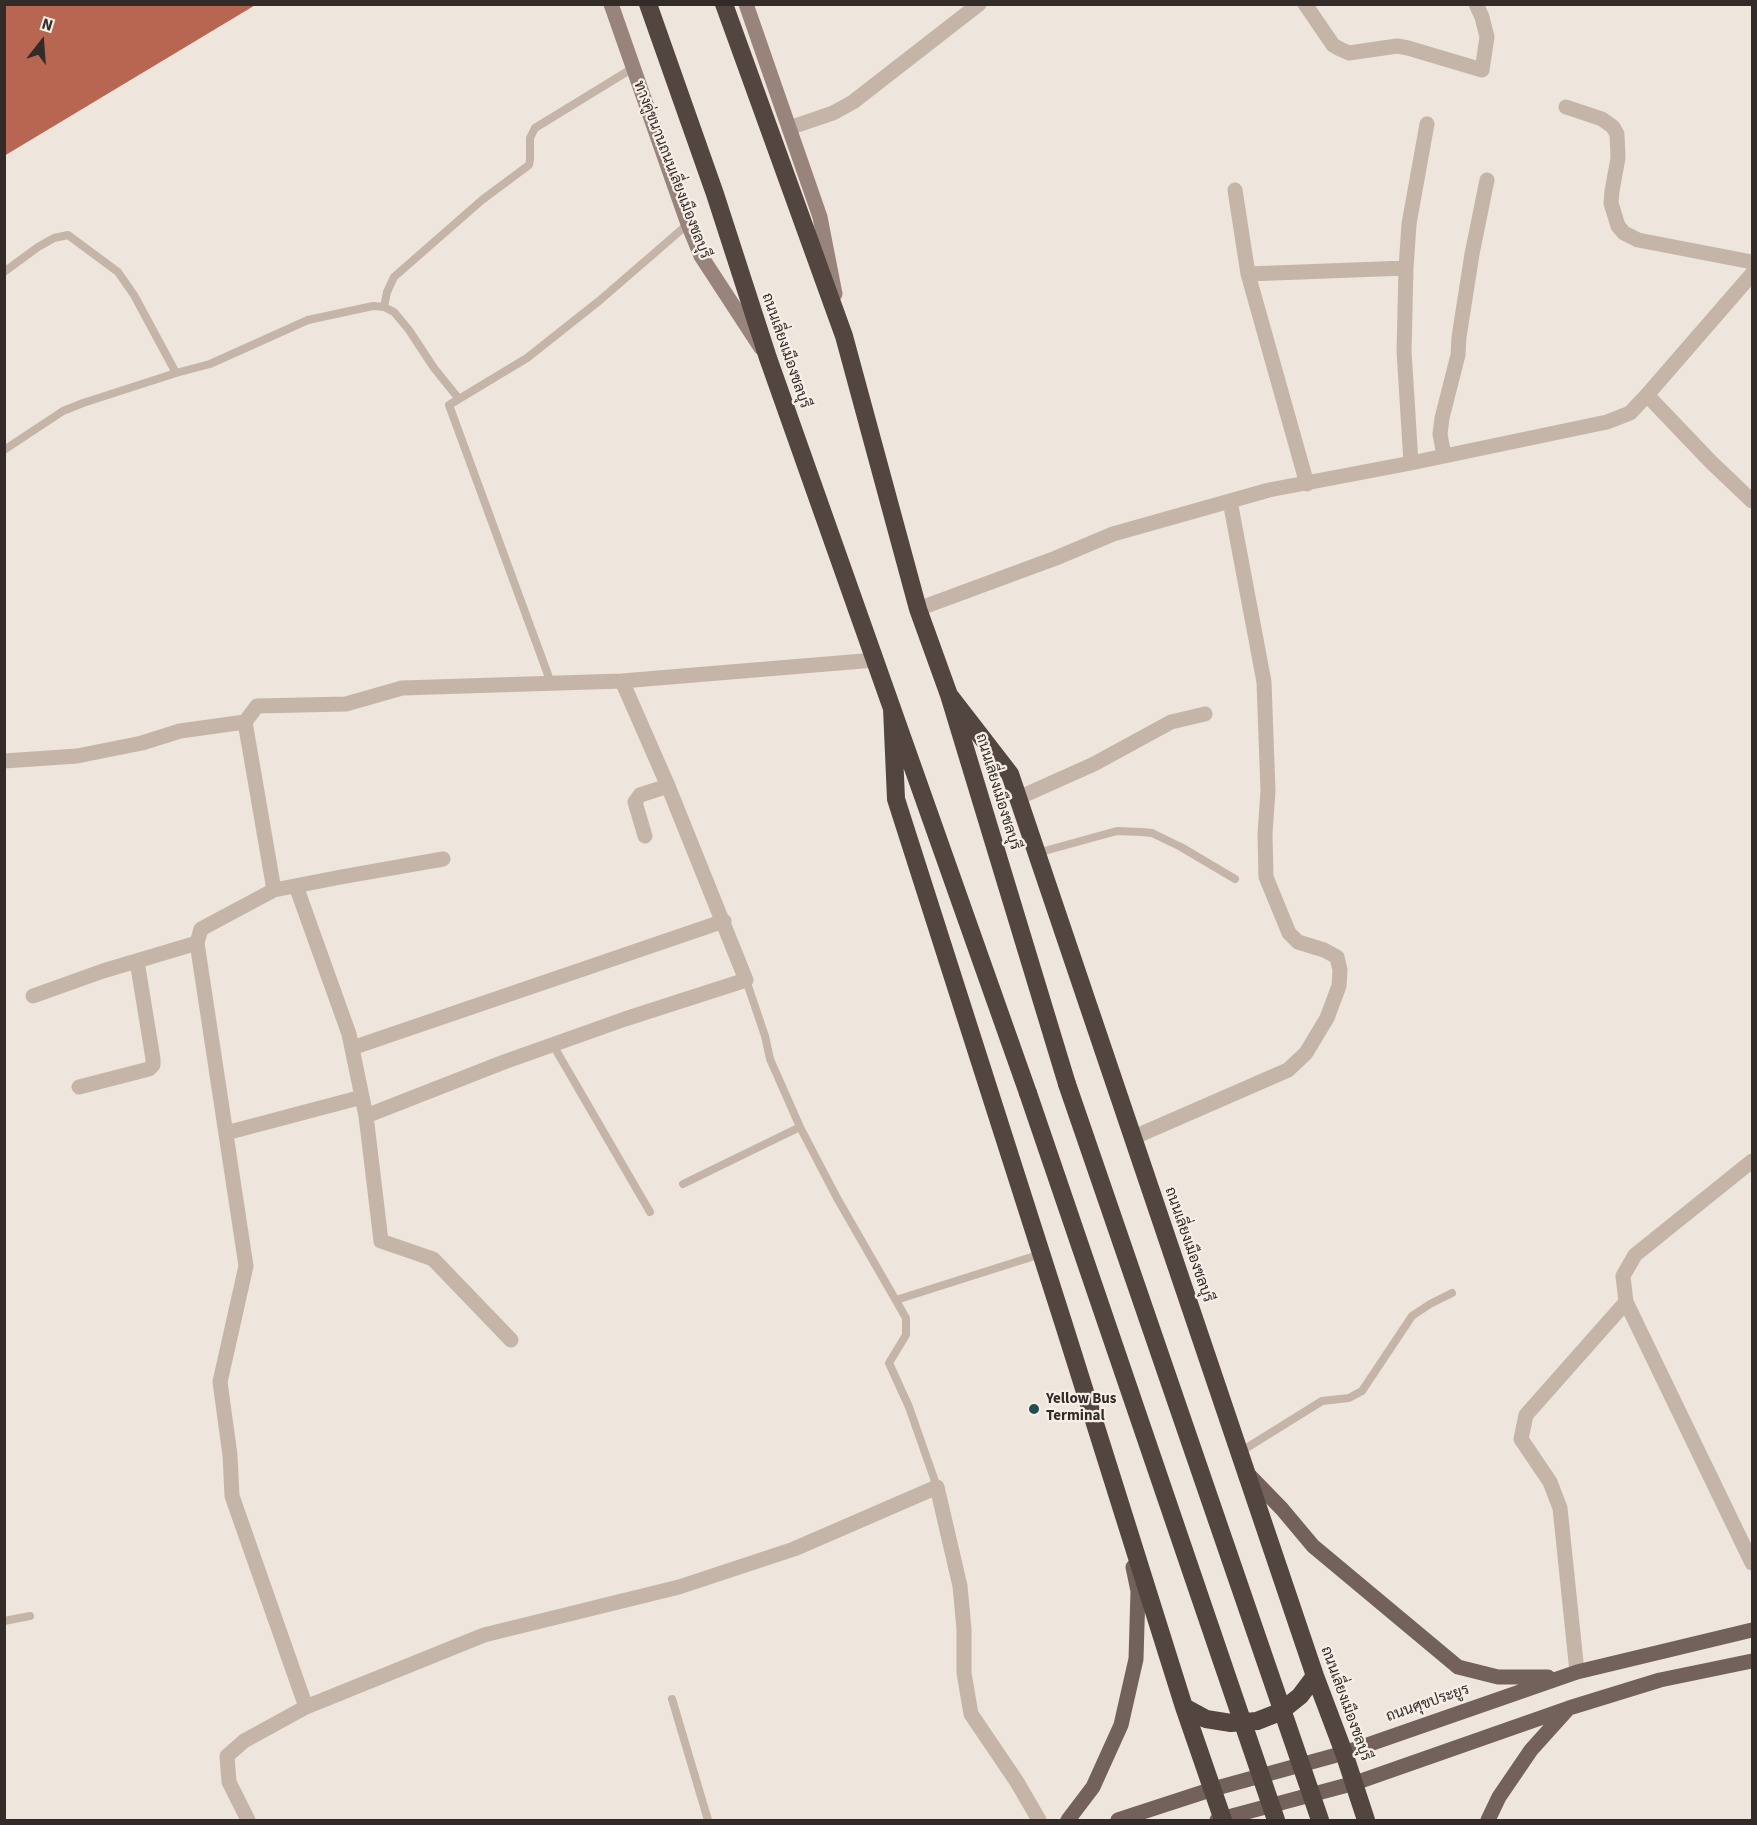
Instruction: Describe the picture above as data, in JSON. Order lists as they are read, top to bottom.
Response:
{
  "streets": {
    "highway": ["ถนนเลี่ยงเมืองชลบุรี"],
    "main road": ["ทางคู่ขนานถนนเลี่ยงเมืองชลบุรี", "ถนนศุขประยูร"]
  },
  "crossings": [
    ["ทางคู่ขนานถนนเลี่ยงเมืองชลบุรี", "ถนนเลี่ยงเมืองชลบุรี"],
    ["ถนนเลี่ยงเมืองชลบุรี", "ถนนศุขประยูร"]
  ],
  "places": ["Yellow Bus Terminal"],
  "north": "top"
}
